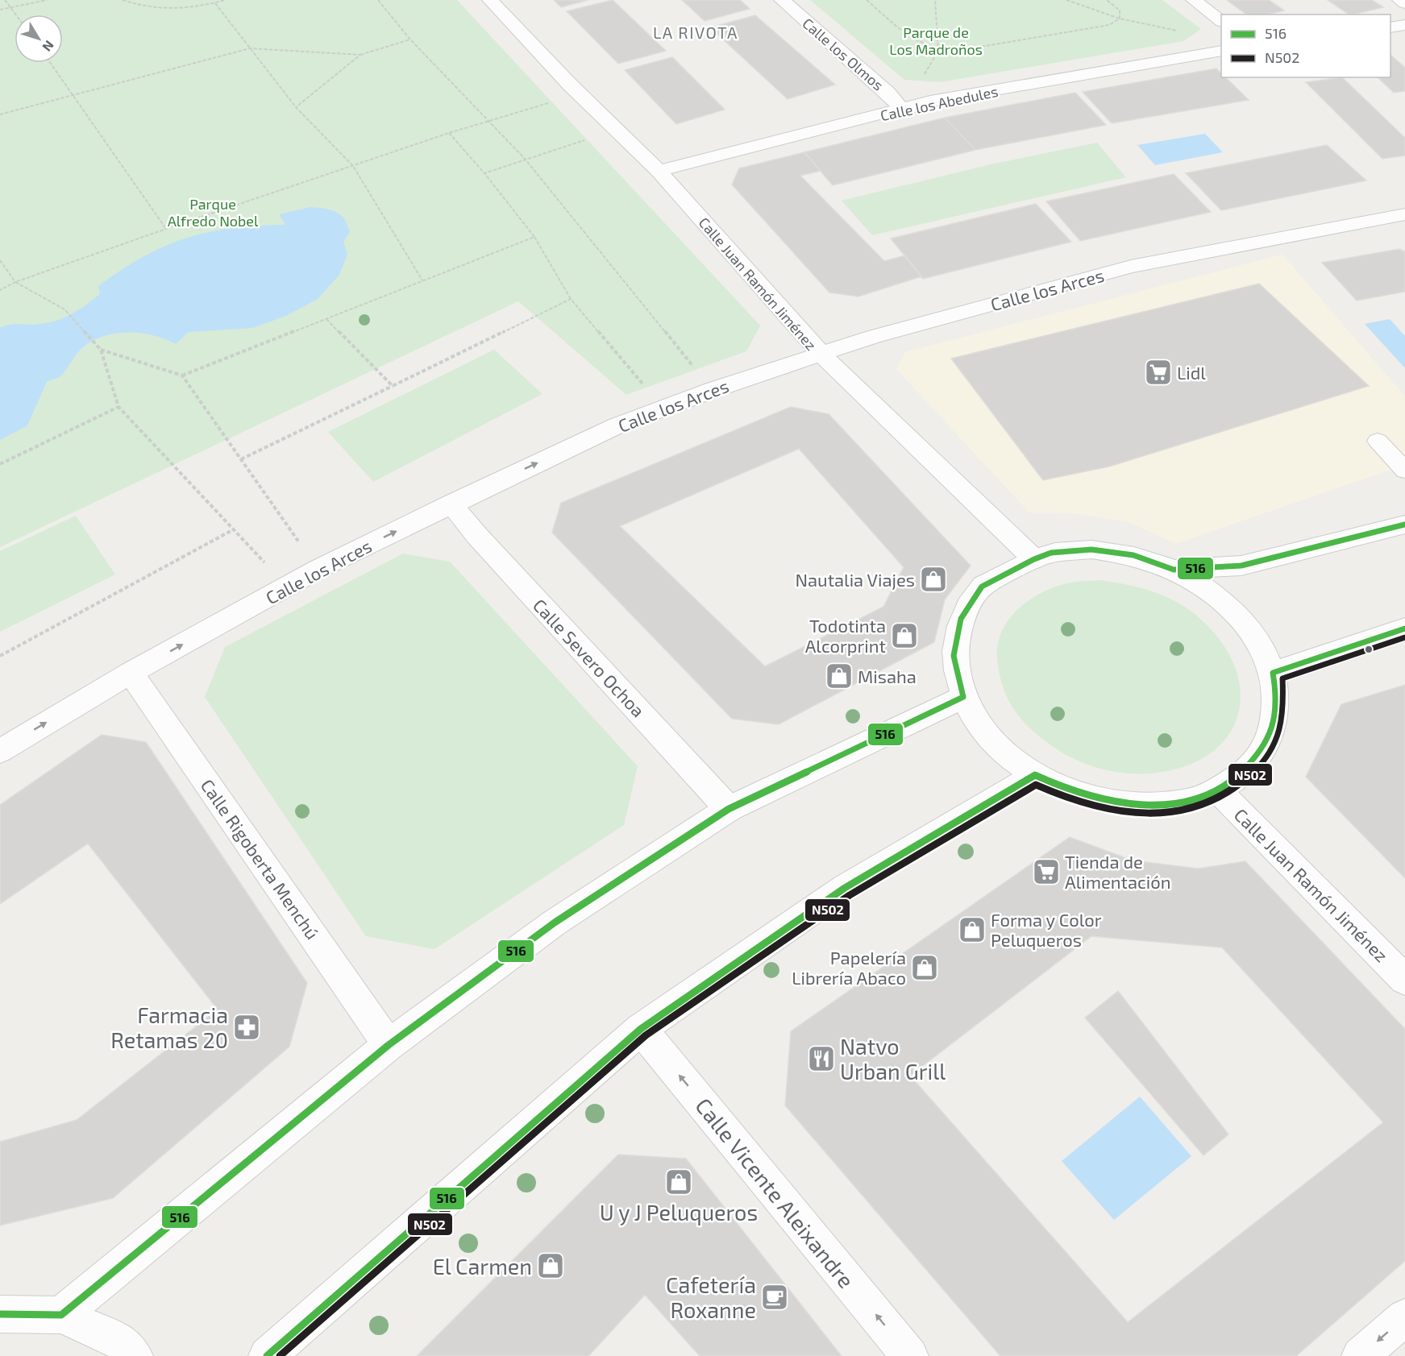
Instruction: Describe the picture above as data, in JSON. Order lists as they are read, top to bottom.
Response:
{
  "streets": {
    "street": [
      "Calle los Olmos",
      "Calle los Abedules",
      "Calle Juan Ramón Jiménez",
      "Calle los Arces",
      "Calle Severo Ochoa",
      "Calle Rigoberta Menchú",
      "Calle Vicente Aleixandre"
    ]
  },
  "crossings": [
    ["Calle los Olmos", "Calle los Abedules"],
    ["Calle los Abedules", "Calle Juan Ramón Jiménez"],
    ["Calle Juan Ramón Jiménez", "Calle los Arces"],
    ["Calle los Arces", "Calle Severo Ochoa"],
    ["Calle los Arces", "Calle Rigoberta Menchú"]
  ],
  "one_way": ["Calle los Arces", "Calle Vicente Aleixandre"],
  "districts": ["LA RIVOTA"],
  "parks": ["Parque de Los Madroños", "Parque Alfredo Nobel"],
  "places": {
    "supermarket": ["Lidl", "Tienda de Alimentación"],
    "shop": [
      "Nautalia Viajes",
      "Todotinta Alcorprint",
      "Misaha",
      "Forma y Color Peluqueros",
      "Papelería Librería Abaco",
      "U y J Peluqueros",
      "El Carmen"
    ],
    "pharmacy": ["Farmacia Retamas 20"],
    "restaurant": ["Natvo Urban Grill"],
    "cafe": ["Cafetería Roxanne"]
  },
  "lines": ["transit line 516", "transit line N502"],
  "legend": ["516", "N502"],
  "north": "bottom right"
}
